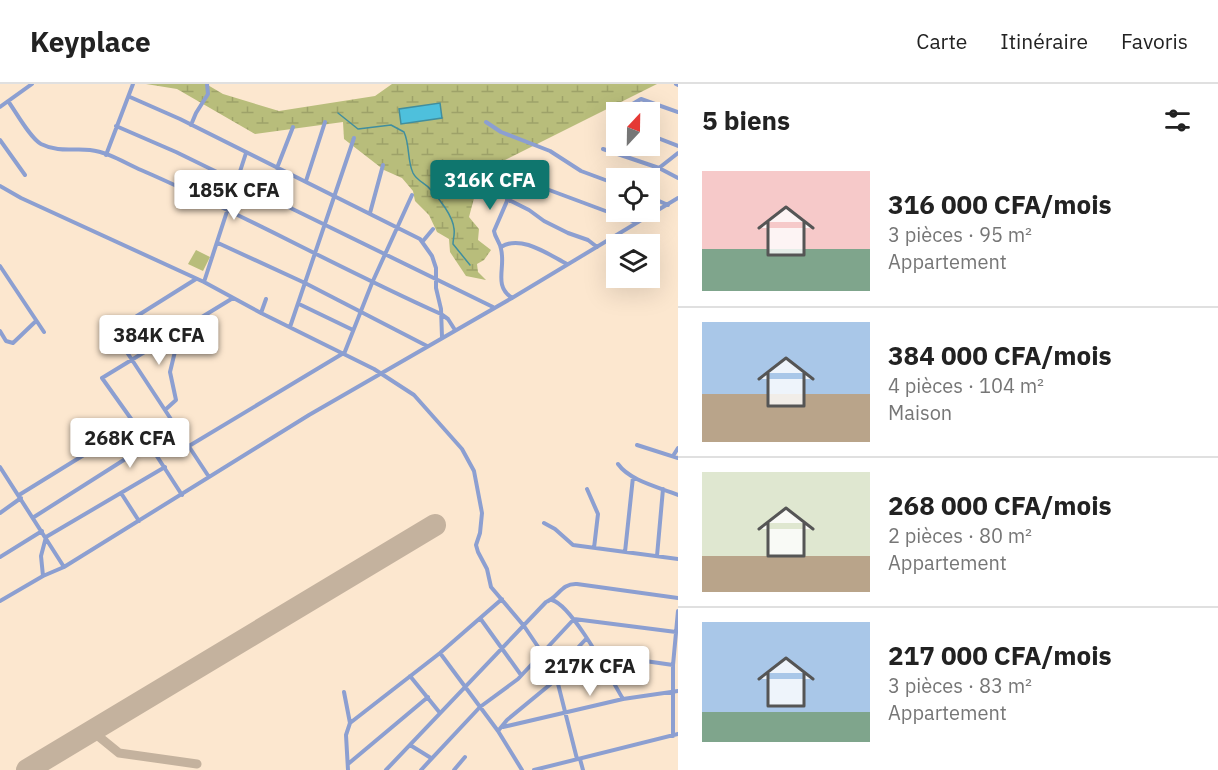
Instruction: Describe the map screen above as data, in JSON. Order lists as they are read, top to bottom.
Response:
{
  "north": "top",
  "page": {
    "header": "Keyplace",
    "nav": ["Carte", "Itinéraire", "Favoris"],
    "heading": "5 biens",
    "list": [
      {
        "name": "316 000 CFA/mois",
        "note": "3 pièces · 95 m² · Appartement"
      },
      {
        "name": "384 000 CFA/mois",
        "note": "4 pièces · 104 m² · Maison"
      },
      {
        "name": "268 000 CFA/mois",
        "note": "2 pièces · 80 m² · Appartement"
      },
      {
        "name": "217 000 CFA/mois",
        "note": "3 pièces · 83 m² · Appartement"
      }
    ],
    "price": [
      "316K CFA",
      "185K CFA",
      "384K CFA",
      "268K CFA",
      "217K CFA"
    ]
  }
}
